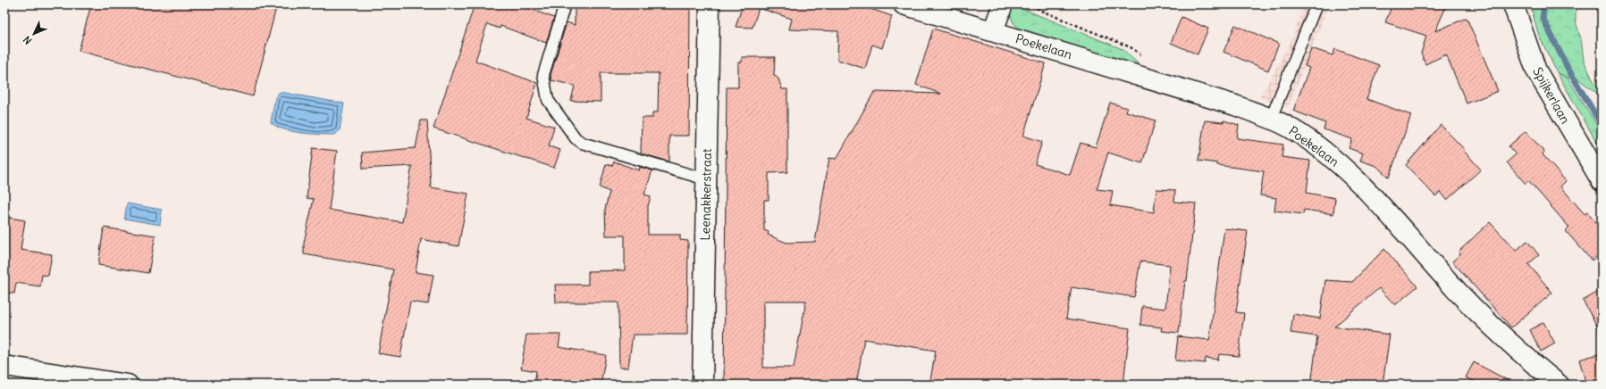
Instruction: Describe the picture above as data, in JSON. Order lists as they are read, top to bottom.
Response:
{
  "streets": {
    "street": ["Poekelaan", "Spijkerlaan", "Leenakkerstraat"]
  },
  "north": "bottom left"
}
